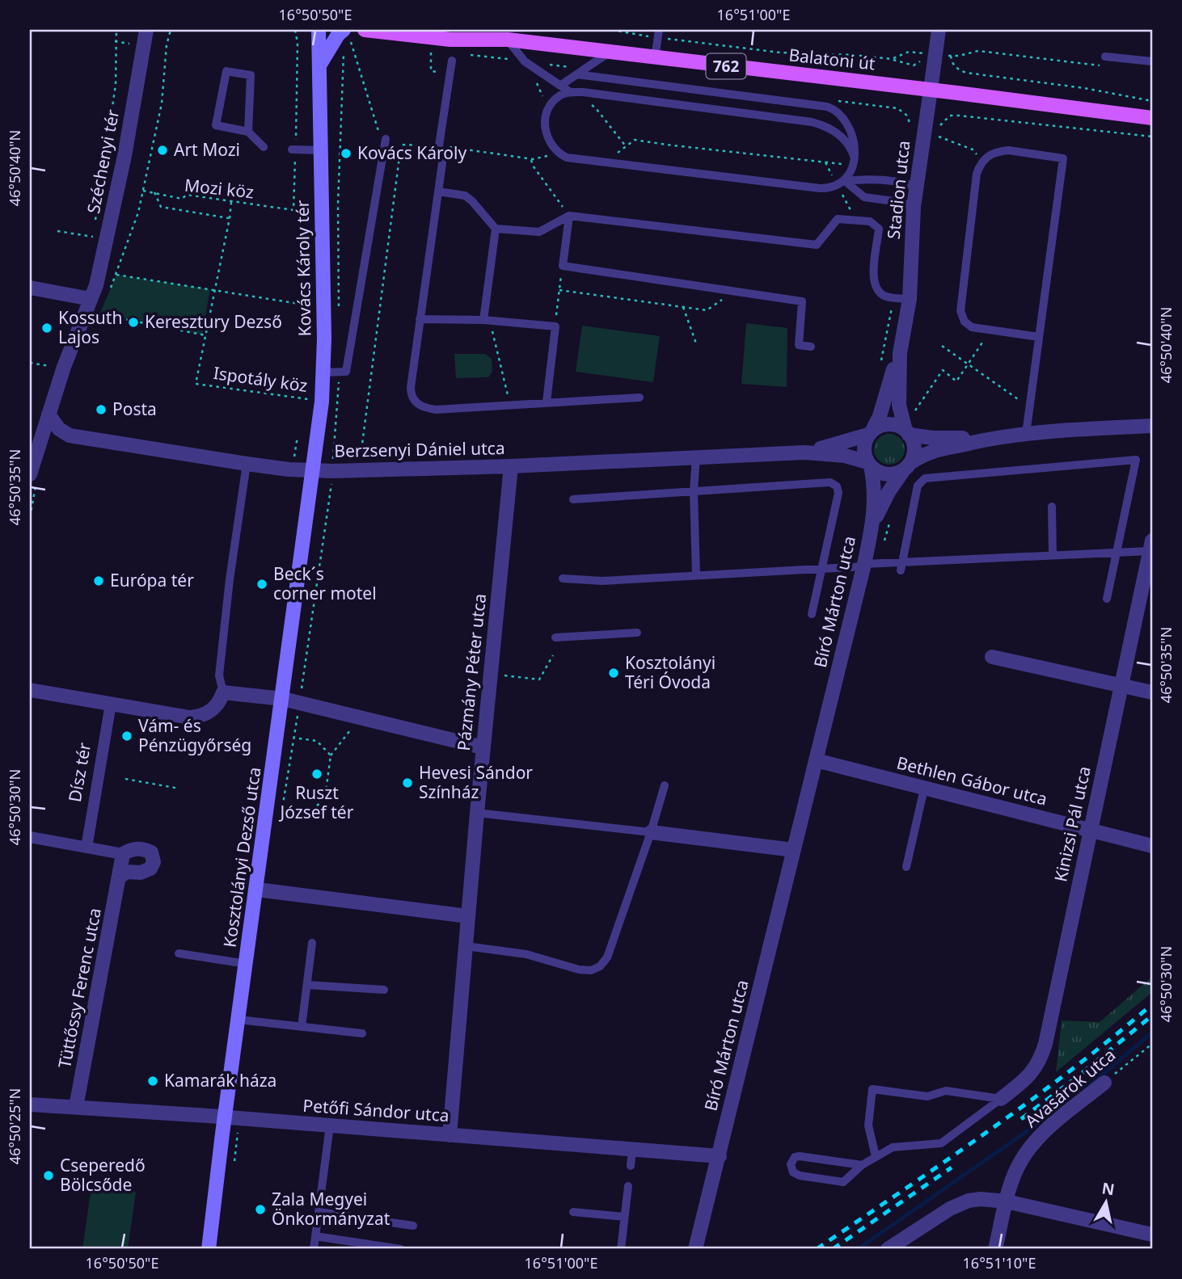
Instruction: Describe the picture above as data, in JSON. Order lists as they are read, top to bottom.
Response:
{
  "streets": {
    "main road": [
      "Balatoni út",
      "762",
      "Kovács Károly tér",
      "Kosztolányi Dezső utca"
    ],
    "street": [
      "Széchenyi tér",
      "Stadion utca",
      "Berzsenyi Dániel utca",
      "Bíró Márton utca",
      "Pázmány Péter utca",
      "Dísz tér",
      "Bethlen Gábor utca",
      "Kinizsi Pál utca",
      "Tüttőssy Ferenc utca",
      "Avasárok utca",
      "Petőfi Sándor utca"
    ],
    "path": ["Mozi köz", "Ispotály köz"]
  },
  "crossings": [
    ["Balatoni út", "Stadion utca"],
    ["Széchenyi tér", "Berzsenyi Dániel utca"],
    ["Stadion utca", "Berzsenyi Dániel utca"],
    ["Stadion utca", "Bíró Márton utca"],
    ["Kovács Károly tér", "Ispotály köz"],
    ["Kovács Károly tér", "Berzsenyi Dániel utca"],
    ["Kovács Károly tér", "Kosztolányi Dezső utca"],
    ["Berzsenyi Dániel utca", "Bíró Márton utca"],
    ["Berzsenyi Dániel utca", "Pázmány Péter utca"],
    ["Berzsenyi Dániel utca", "Kosztolányi Dezső utca"],
    ["Bíró Márton utca", "Bethlen Gábor utca"],
    ["Bíró Márton utca", "Petőfi Sándor utca"],
    ["Pázmány Péter utca", "Petőfi Sándor utca"],
    ["Bethlen Gábor utca", "Kinizsi Pál utca"],
    ["Kosztolányi Dezső utca", "Petőfi Sándor utca"],
    ["Tüttőssy Ferenc utca", "Petőfi Sándor utca"]
  ],
  "places": [
    "Art Mozi",
    "Kovács Károly",
    "Keresztury Dezső",
    "Kossuth Lajos",
    "Posta",
    "Európa tér",
    "Beck´s corner motel",
    "Kosztolányi Téri Óvoda",
    "Vám- és Pénzügyőrség",
    "Ruszt József tér",
    "Hevesi Sándor Színház",
    "Kamarák háza",
    "Cseperedő Bölcsőde",
    "Zala Megyei Önkormányzat"
  ],
  "north": "top",
  "coordinates": [
    "16°50'50\"E",
    "16°51'00\"E",
    "46°50'40\"N",
    "46°50'35\"N",
    "46°50'30\"N",
    "46°50'25\"N",
    "16°51'10\"E"
  ]
}
